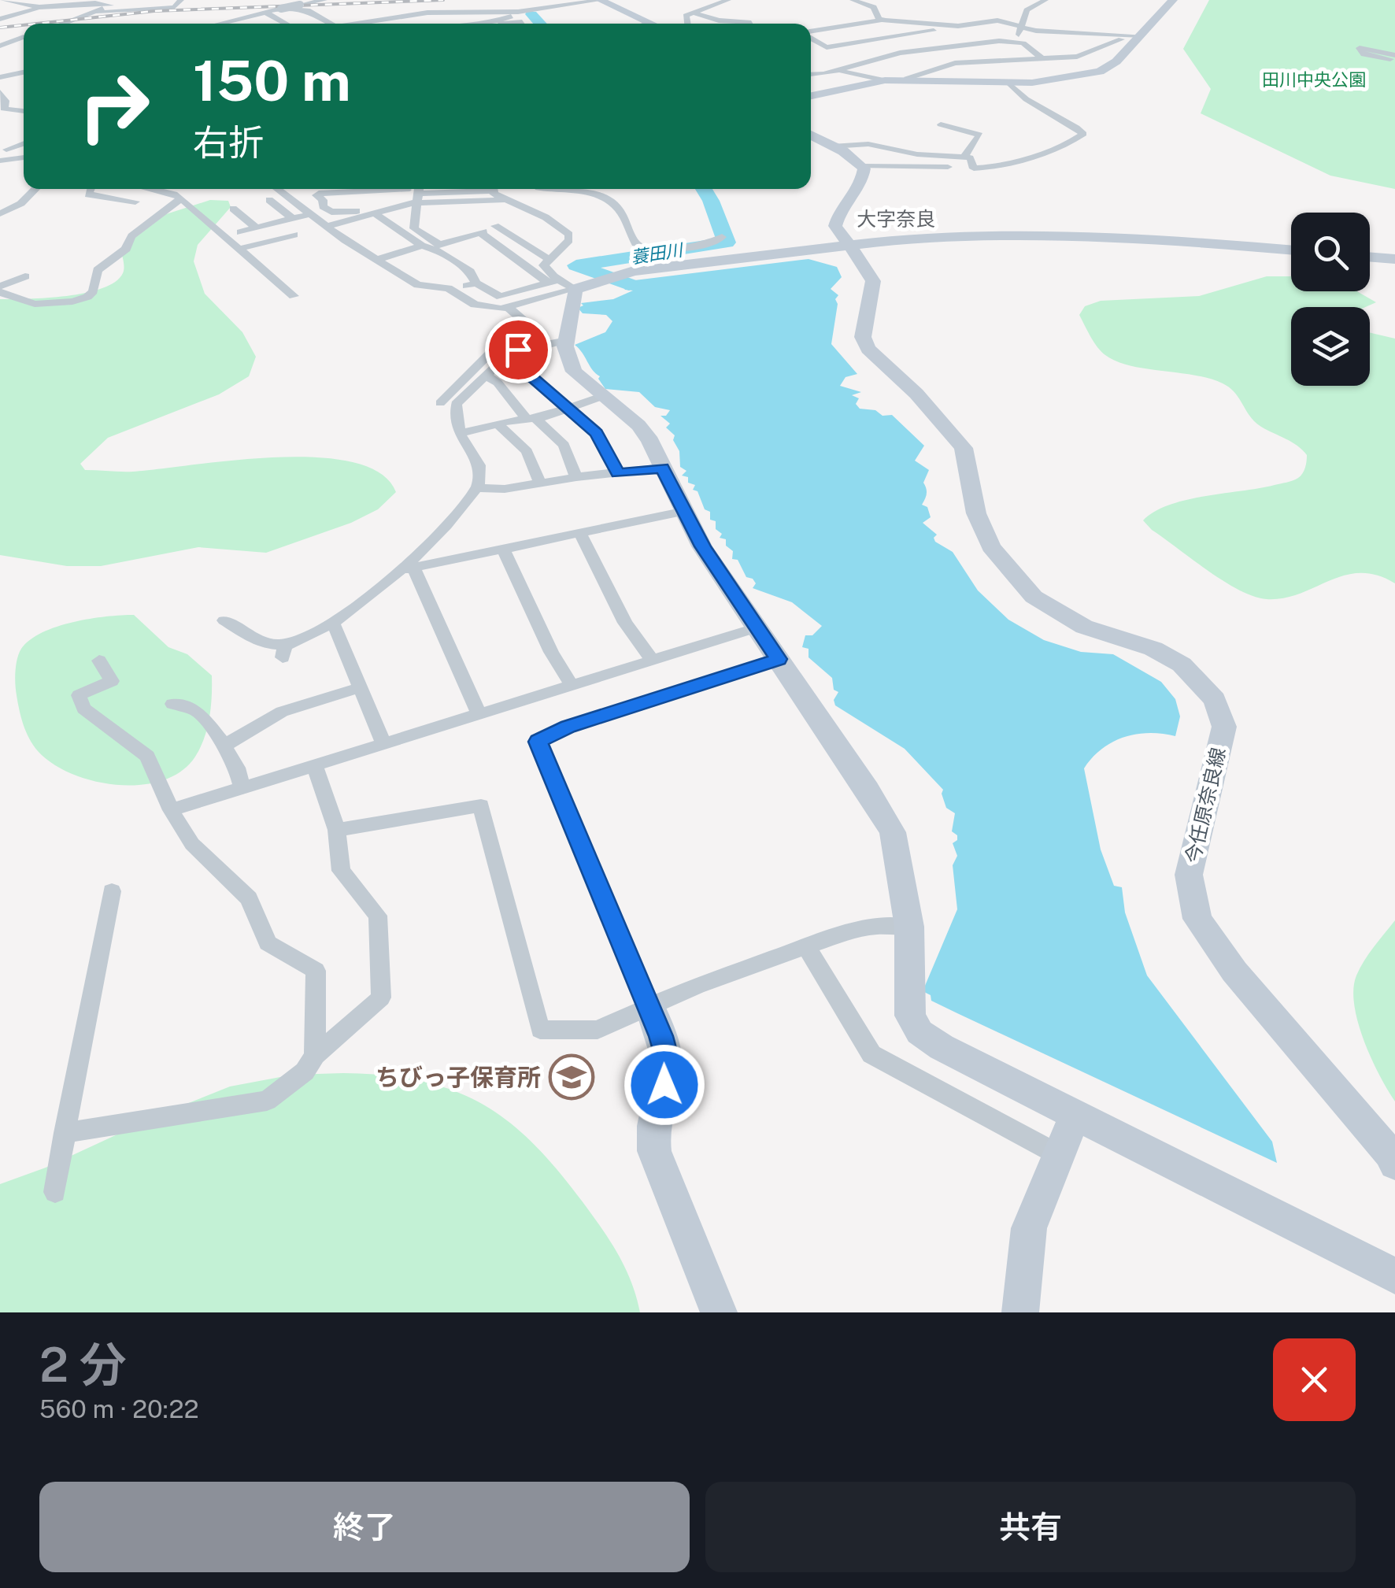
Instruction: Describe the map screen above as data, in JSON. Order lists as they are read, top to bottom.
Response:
{
  "streets": {
    "street": ["今任原奈良線"]
  },
  "districts": ["大字奈良"],
  "water": ["蓑田川"],
  "parks": ["田川中央公園"],
  "places": {
    "school or university": ["ちびっ子保育所"]
  },
  "page": {
    "turn": ["150 m", "右折"],
    "heading": ["2 分", "560 m · 20:22"],
    "buttons": ["終了", "共有"]
  }
}
